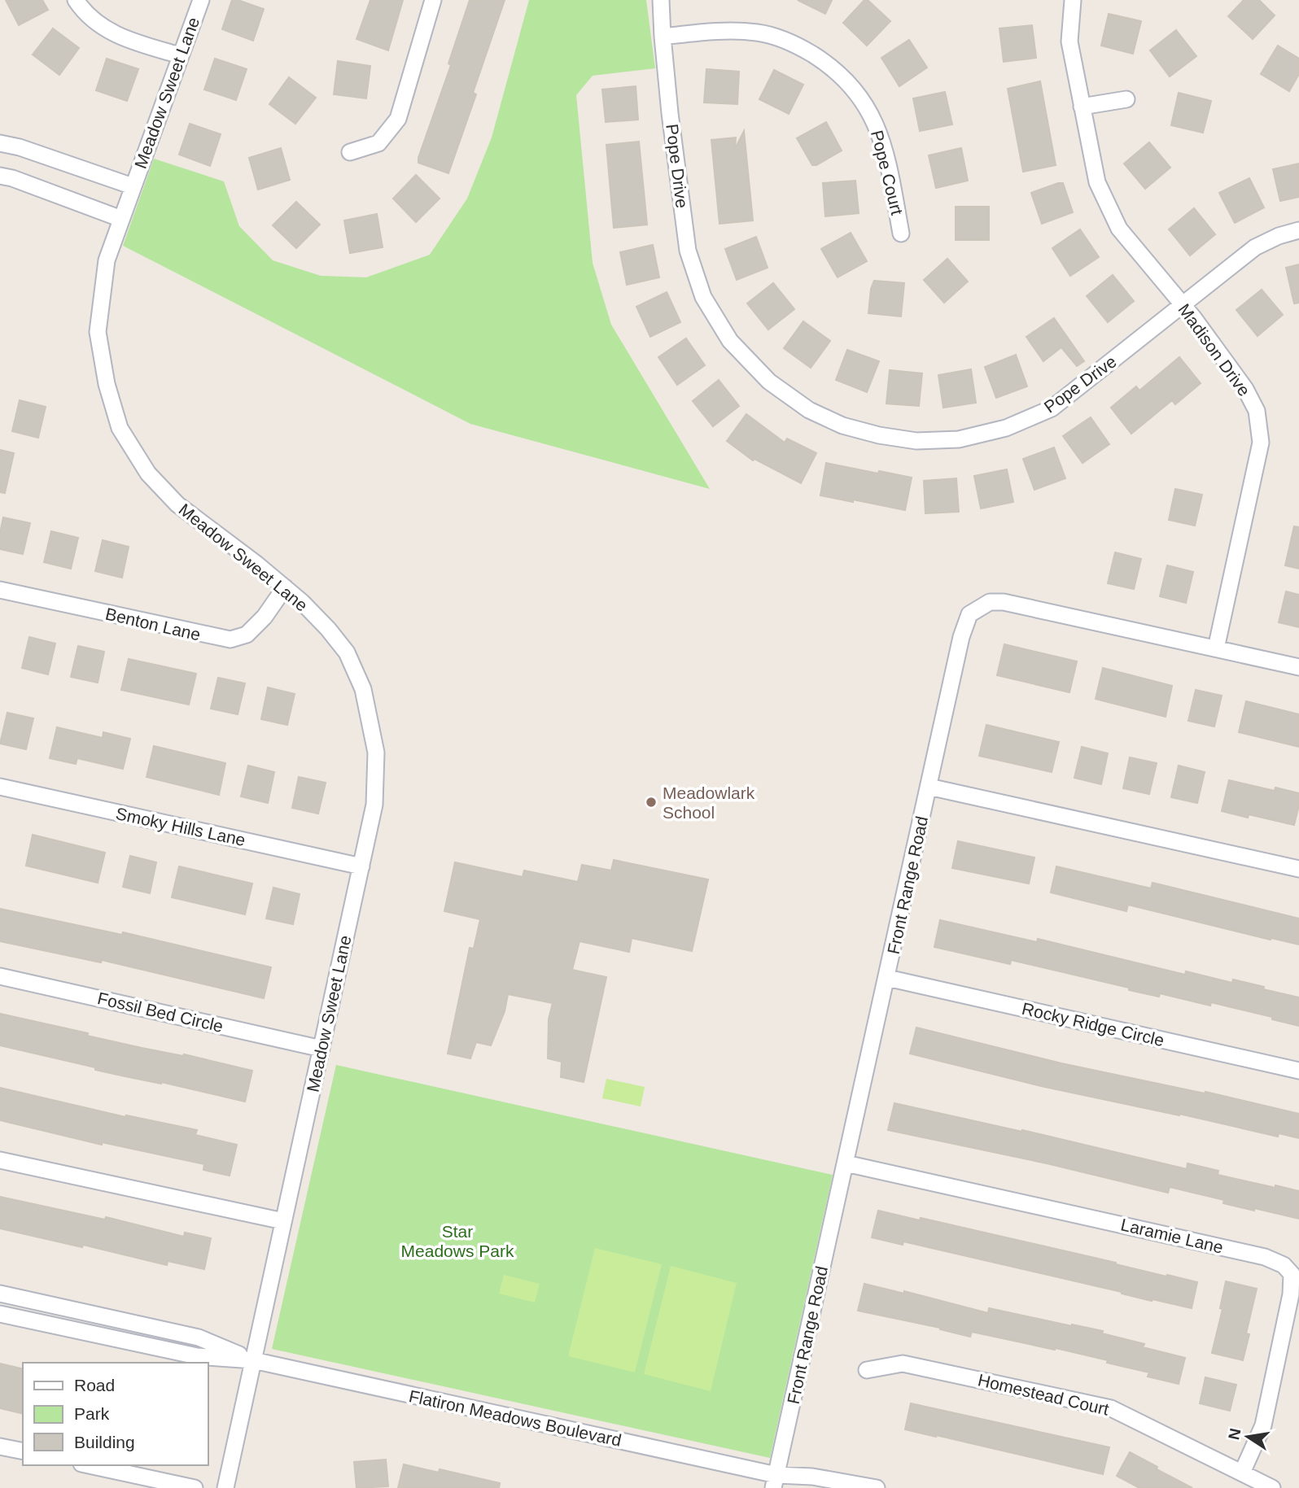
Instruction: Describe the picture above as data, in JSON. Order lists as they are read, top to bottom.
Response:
{
  "streets": {
    "street": [
      "Meadow Sweet Lane",
      "Pope Drive",
      "Pope Court",
      "Madison Drive",
      "Benton Lane",
      "Smoky Hills Lane",
      "Front Range Road",
      "Fossil Bed Circle",
      "Rocky Ridge Circle",
      "Laramie Lane",
      "Homestead Court",
      "Flatiron Meadows Boulevard"
    ]
  },
  "crossings": [
    ["Meadow Sweet Lane", "Benton Lane"],
    ["Meadow Sweet Lane", "Smoky Hills Lane"],
    ["Meadow Sweet Lane", "Fossil Bed Circle"],
    ["Meadow Sweet Lane", "Flatiron Meadows Boulevard"],
    ["Pope Drive", "Pope Court"],
    ["Pope Drive", "Madison Drive"],
    ["Madison Drive", "Front Range Road"],
    ["Front Range Road", "Rocky Ridge Circle"],
    ["Front Range Road", "Laramie Lane"],
    ["Front Range Road", "Flatiron Meadows Boulevard"],
    ["Laramie Lane", "Homestead Court"]
  ],
  "parks": ["Star Meadows Park"],
  "places": ["Meadowlark School"],
  "legend": ["Road", "Park", "Building"],
  "north": "left"
}
